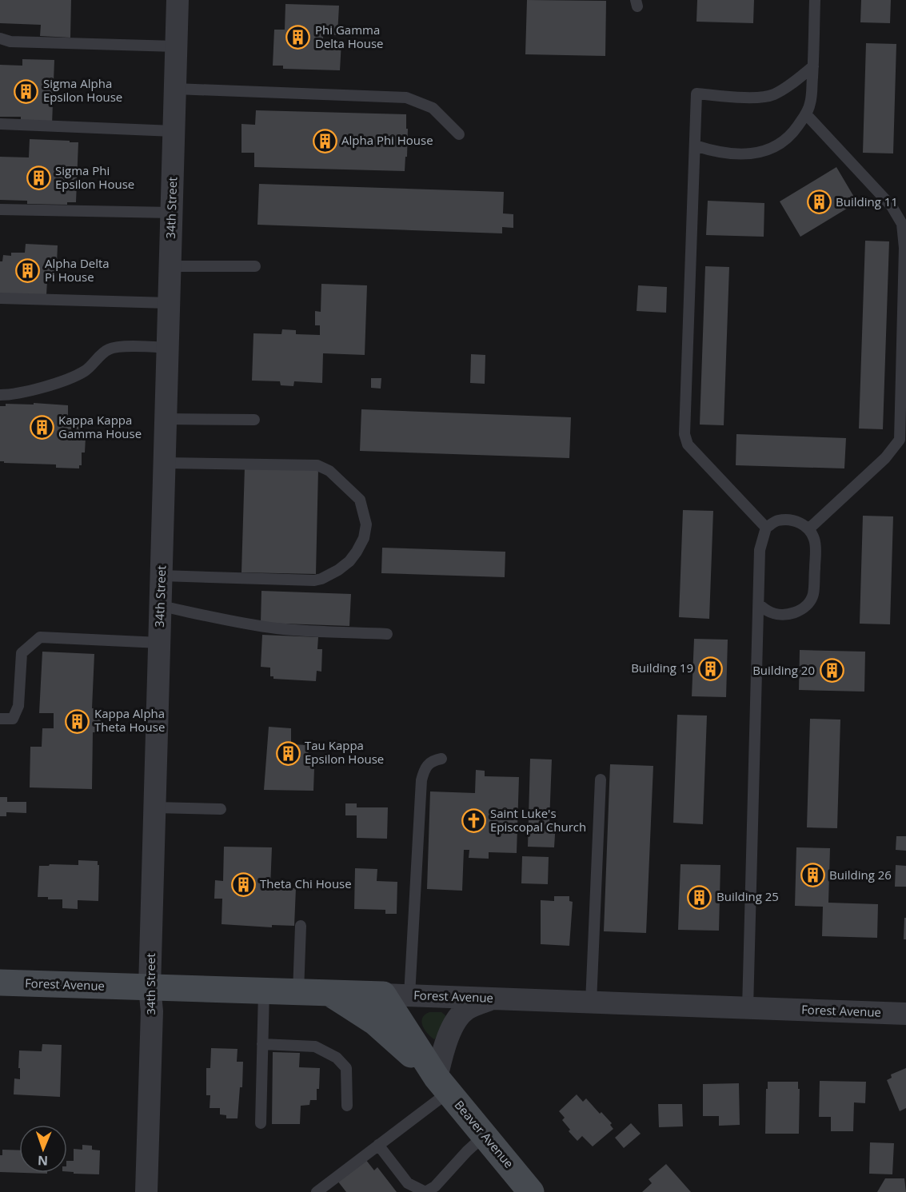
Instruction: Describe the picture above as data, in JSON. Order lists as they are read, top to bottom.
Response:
{
  "streets": {
    "main road": ["Forest Avenue", "Beaver Avenue"],
    "street": ["34th Street"]
  },
  "crossings": [
    ["34th Street", "Forest Avenue"],
    ["Forest Avenue", "Beaver Avenue"]
  ],
  "places": {
    "building": [
      "Phi Gamma Delta House",
      "Sigma Alpha Epsilon House",
      "Alpha Phi House",
      "Sigma Phi Epsilon House",
      "Building 11",
      "Alpha Delta Pi House",
      "Kappa Kappa Gamma House",
      "Building 19",
      "Building 20",
      "Kappa Alpha Theta House",
      "Tau Kappa Epsilon House",
      "Building 26",
      "Theta Chi House",
      "Building 25"
    ],
    "church": ["Saint Luke's Episcopal Church"]
  },
  "north": "bottom"
}
